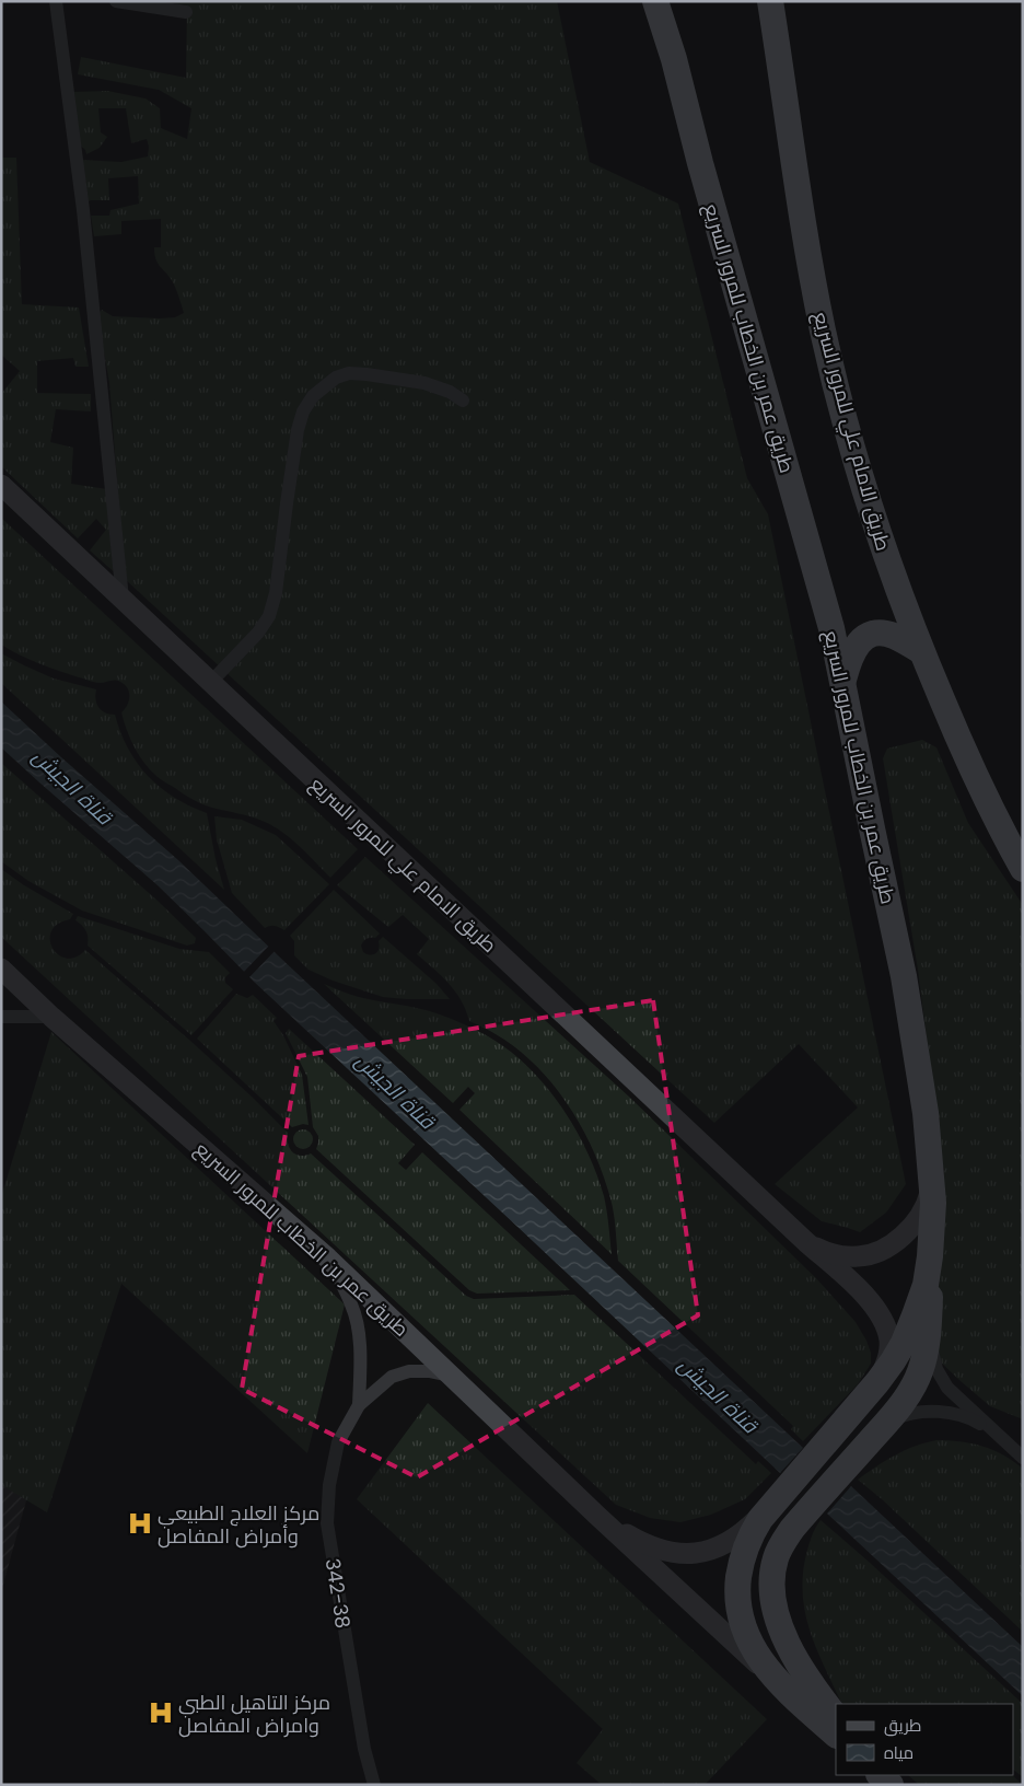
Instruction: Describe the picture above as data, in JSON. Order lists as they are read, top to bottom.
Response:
{
  "streets": {
    "highway": ["طريق عمر بن الخطاب للمرور السريع", "طريق الامام علي للمرور السريع"],
    "street": ["342-38"]
  },
  "crossings": [
    ["طريق عمر بن الخطاب للمرور السريع", "طريق الامام علي للمرور السريع"]
  ],
  "water": ["قناة الجيش"],
  "places": {
    "hospital": ["مركز العلاج الطبيعي وأمراض المفاصل", "مركز التاهيل الطبي وامراض المفاصل"]
  },
  "legend": ["طريق", "مياه"]
}
